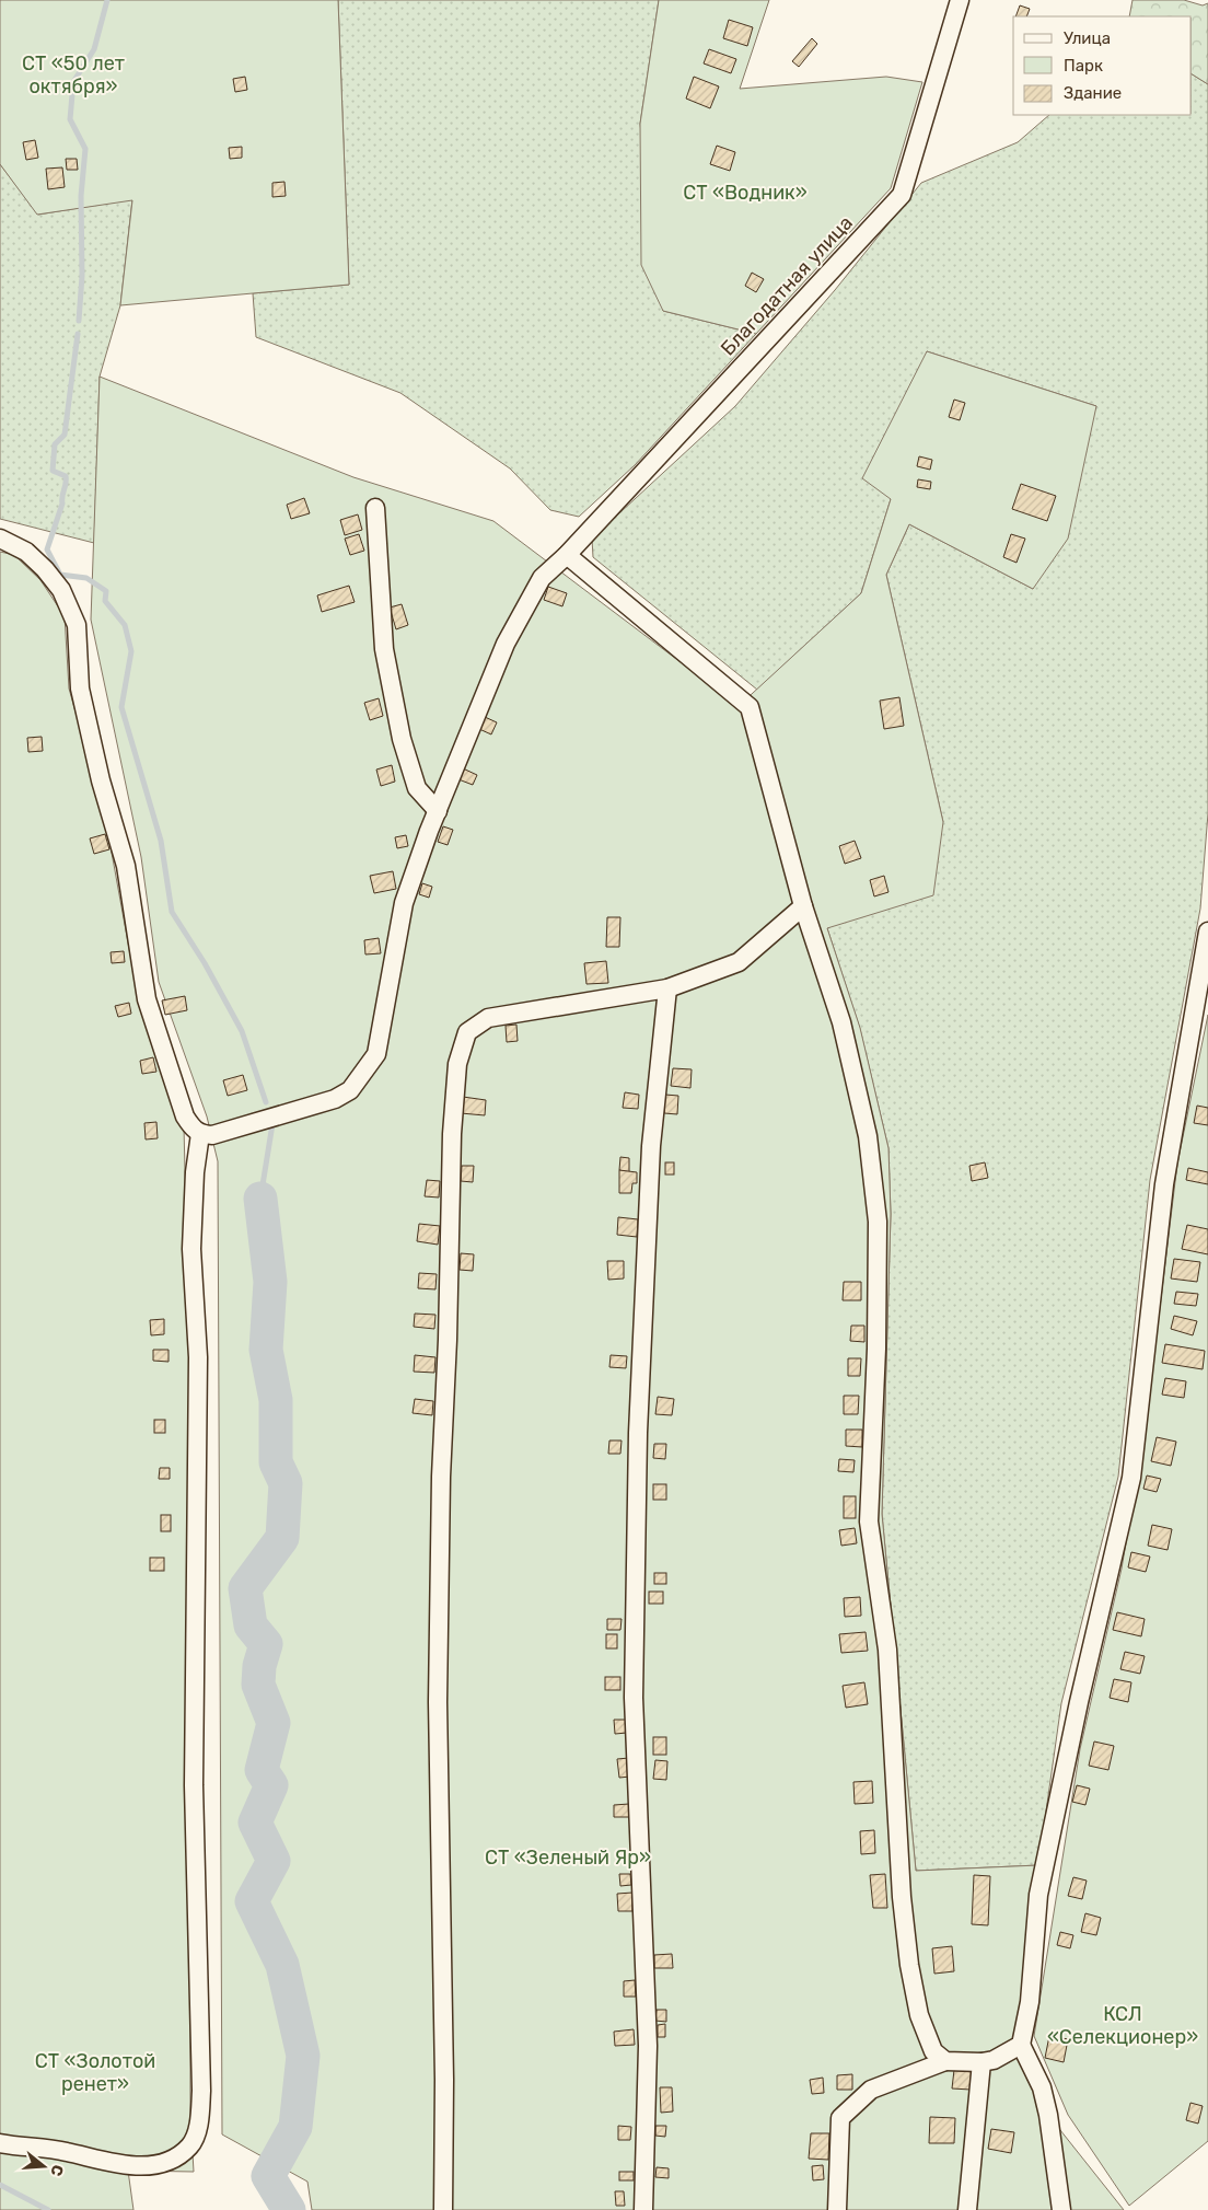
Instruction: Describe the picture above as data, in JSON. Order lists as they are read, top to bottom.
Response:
{
  "streets": {
    "street": ["Благодатная улица"]
  },
  "parks": [
    "СТ «50 лет октября»",
    "СТ «Водник»",
    "СТ «Зеленый Яр»",
    "КСЛ «Селекционер»",
    "СТ «Золотой ренет»"
  ],
  "legend": ["Улица", "Парк", "Здание"],
  "north": "right"
}
